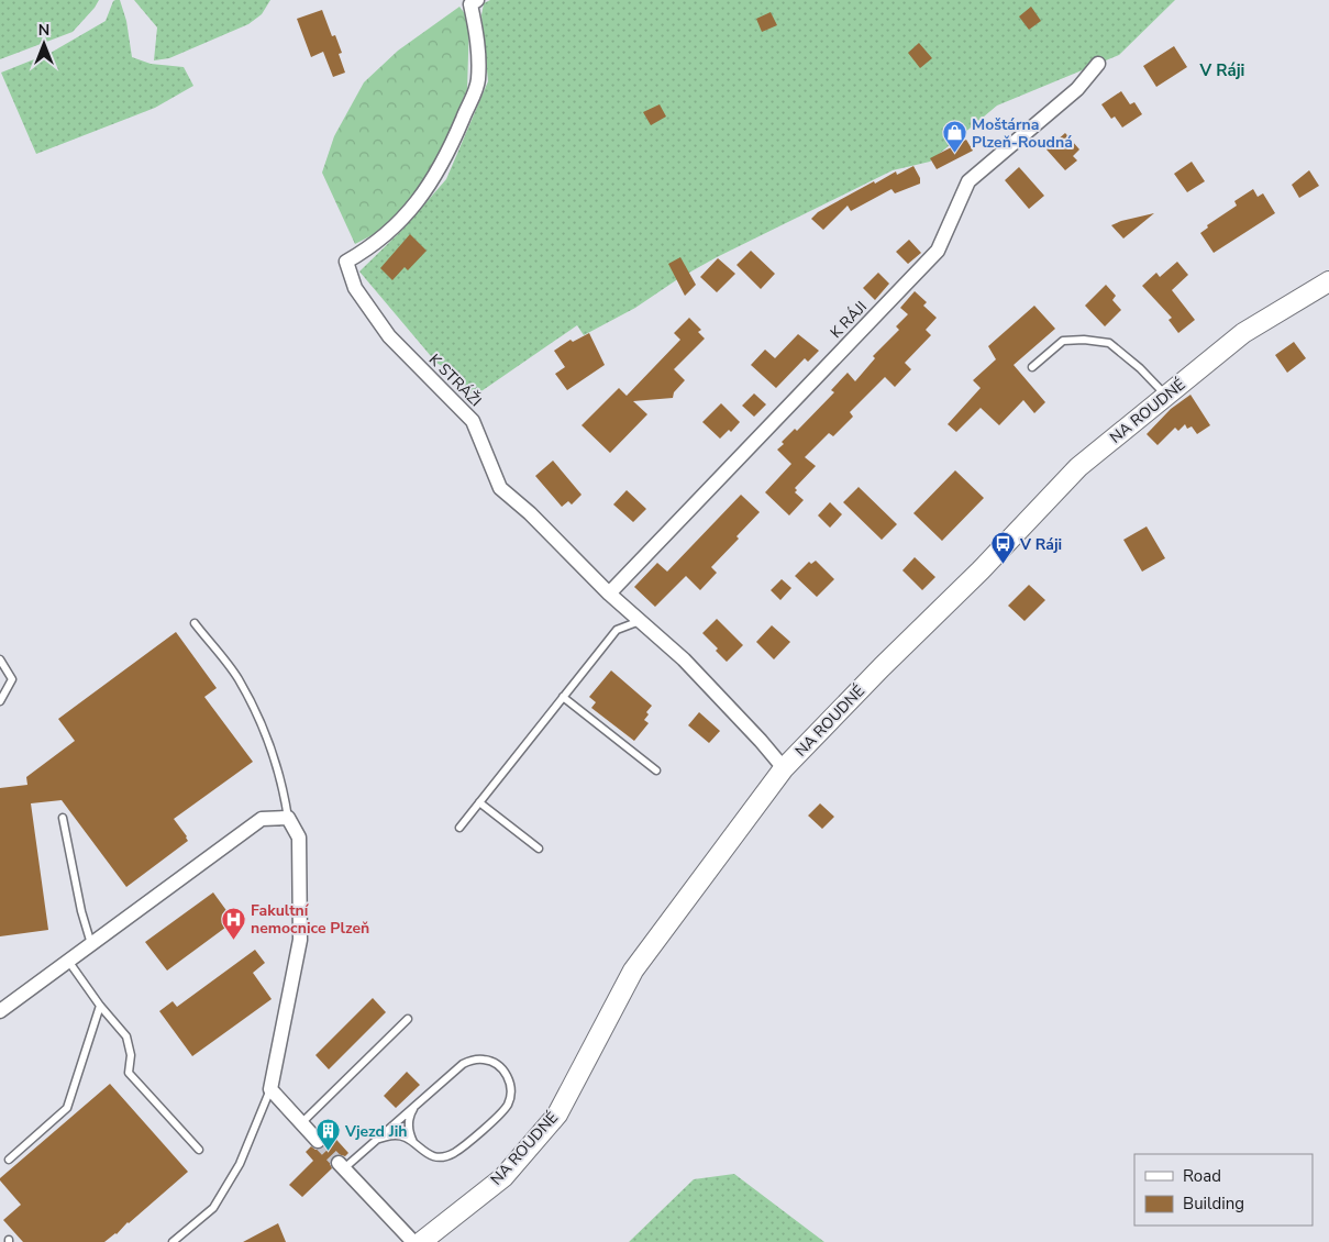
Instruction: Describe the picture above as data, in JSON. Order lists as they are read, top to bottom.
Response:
{
  "streets": {
    "street": ["K RÁJI", "K STRÁŽI", "NA ROUDNÉ"]
  },
  "crossings": [
    ["K RÁJI", "K STRÁŽI"],
    ["K STRÁŽI", "NA ROUDNÉ"]
  ],
  "districts": ["V Ráji"],
  "places": {
    "shop": ["Moštárna Plzeň-Roudná"],
    "bus stop": ["V Ráji"],
    "hospital": ["Fakultní nemocnice Plzeň"],
    "building": ["Vjezd Jih"]
  },
  "legend": ["Road", "Building"],
  "north": "top"
}
